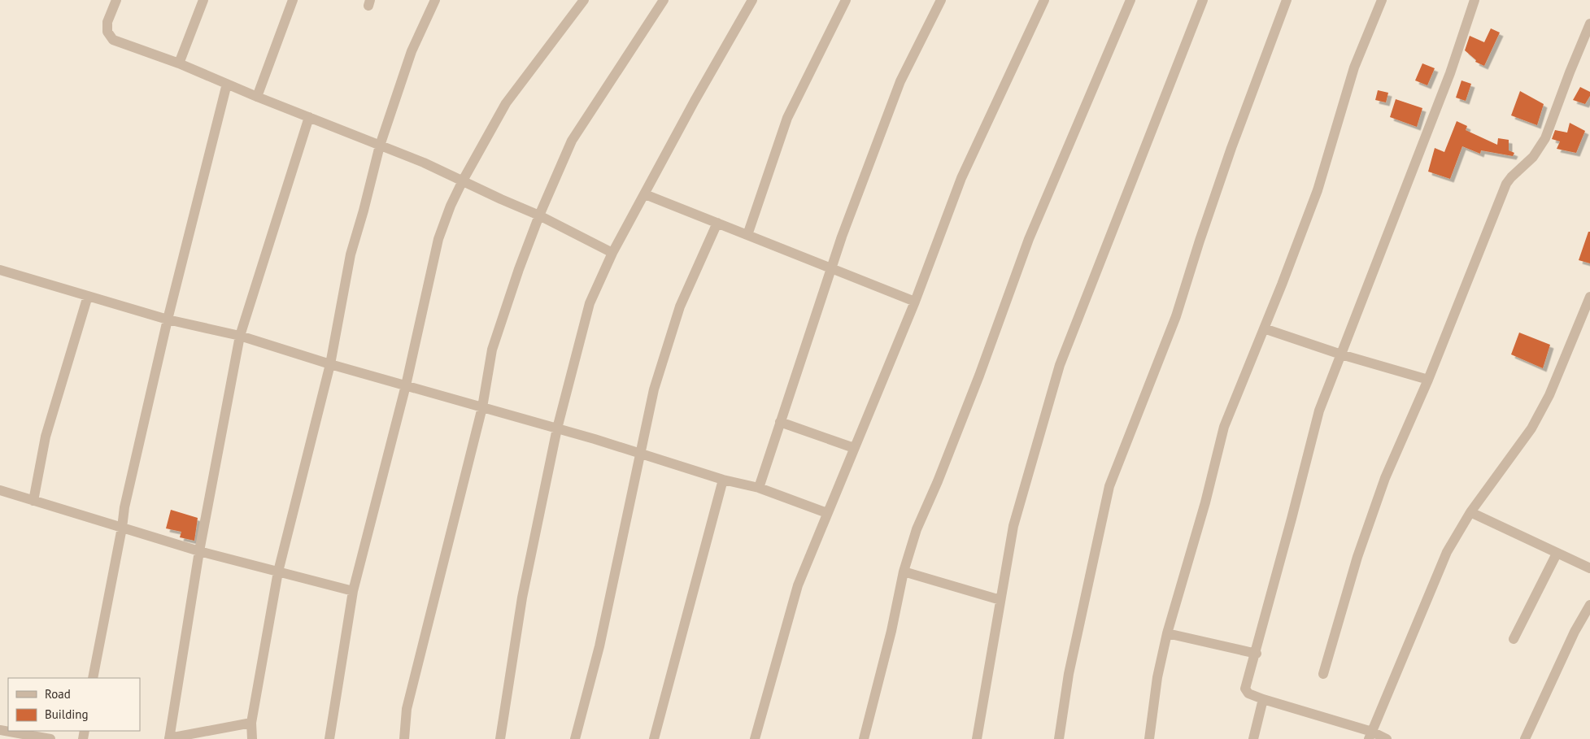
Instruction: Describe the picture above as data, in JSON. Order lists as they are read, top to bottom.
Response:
{
  "legend": ["Road", "Building"]
}
